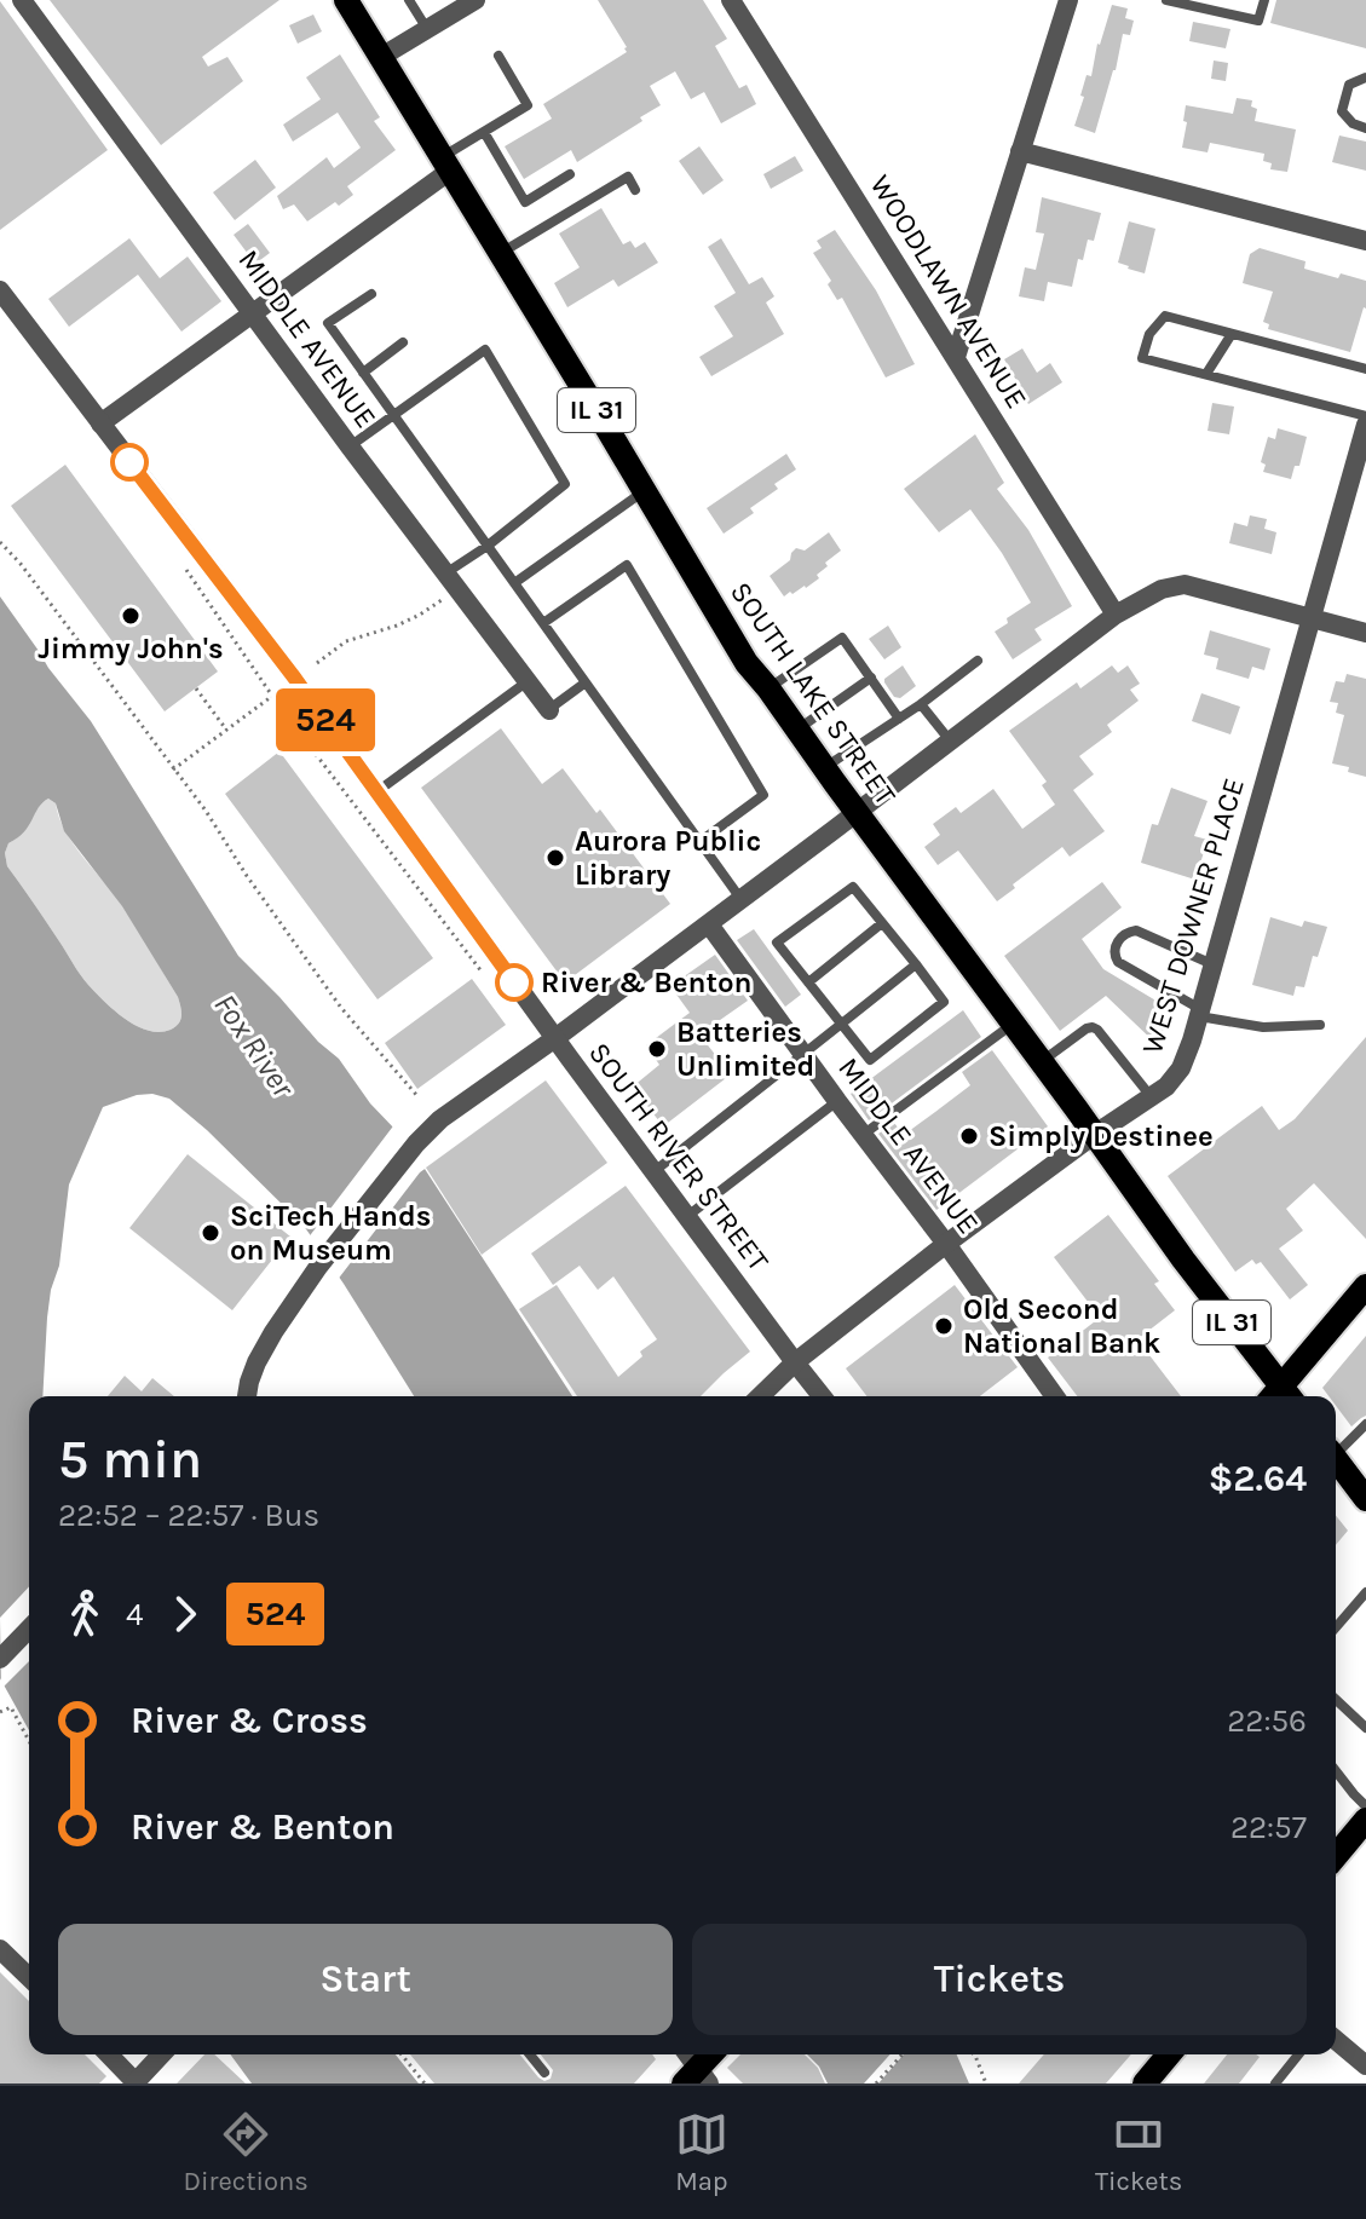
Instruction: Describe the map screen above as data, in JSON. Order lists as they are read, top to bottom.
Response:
{
  "streets": {
    "main road": ["IL 31", "SOUTH LAKE STREET"],
    "street": [
      "WOODLAWN AVENUE",
      "MIDDLE AVENUE",
      "WEST DOWNER PLACE",
      "SOUTH RIVER STREET"
    ]
  },
  "crossings": [
    ["MIDDLE AVENUE", "WEST DOWNER PLACE"],
    ["SOUTH LAKE STREET", "WEST DOWNER PLACE"],
    ["WEST DOWNER PLACE", "SOUTH RIVER STREET"]
  ],
  "water": ["Fox River"],
  "places": [
    "Jimmy John's",
    "Aurora Public Library",
    "River & Benton",
    "Batteries Unlimited",
    "Simply Destinee",
    "SciTech Hands on Museum",
    "Old Second National Bank"
  ],
  "lines": ["bus line 524"],
  "page": {
    "on_map": "524",
    "heading": ["5 min", "22:52 – 22:57 · Bus", "$2.64"],
    "legs": ["4", "524"],
    "list": [
      {
        "name": "River & Cross",
        "value": "22:56"
      },
      {
        "name": "River & Benton",
        "value": "22:57"
      }
    ],
    "buttons": ["Start", "Tickets"],
    "tabs": ["Directions", "Map", "Tickets"]
  }
}
